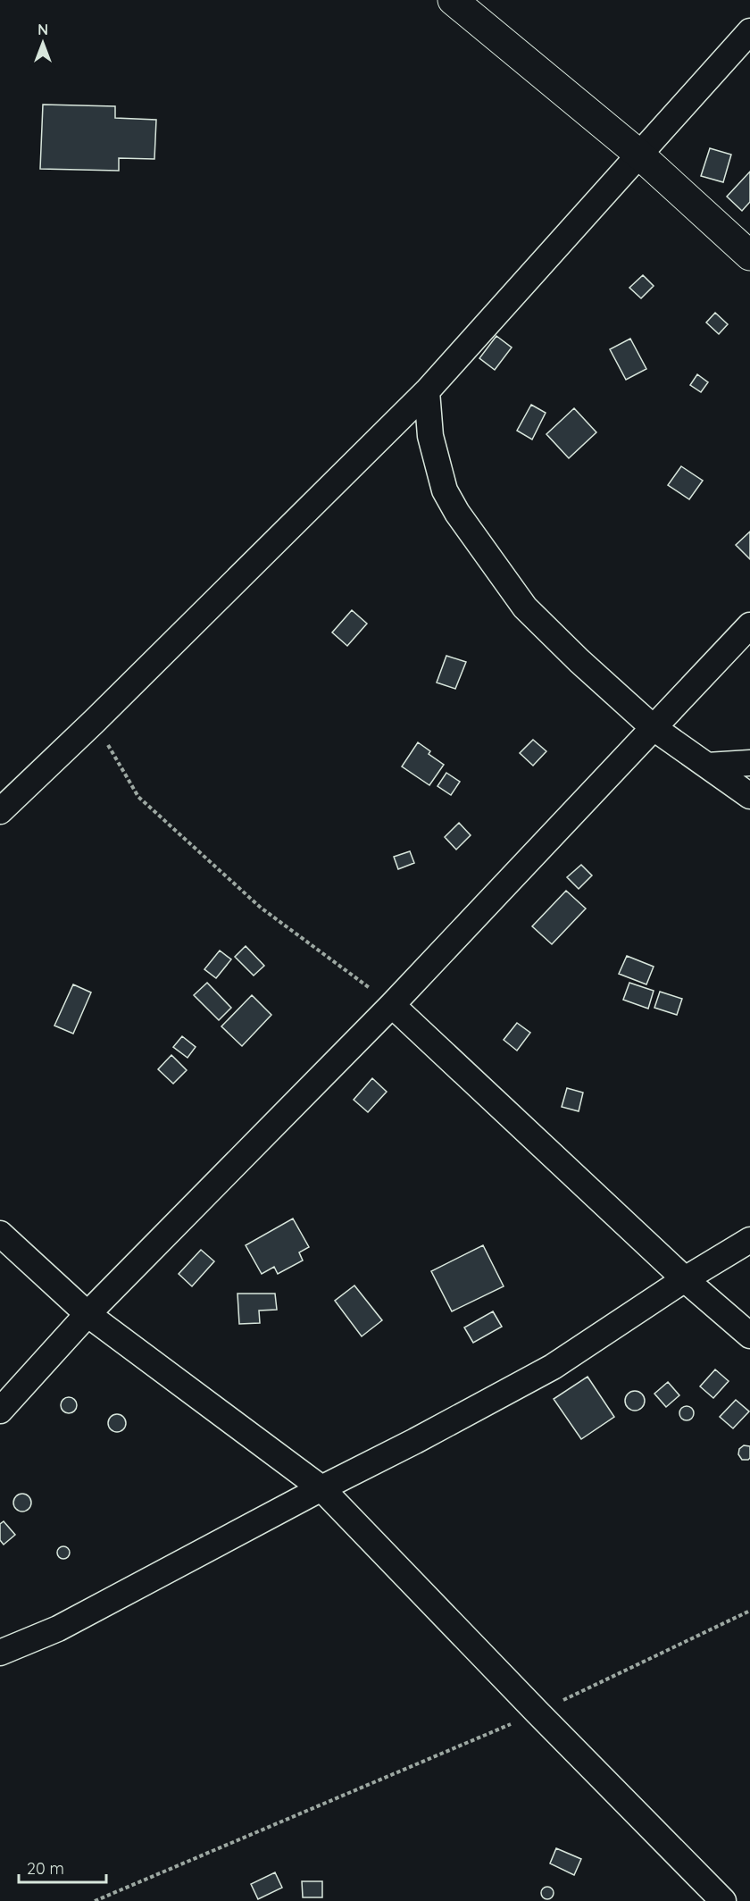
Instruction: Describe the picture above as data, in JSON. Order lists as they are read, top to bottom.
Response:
{
  "scale_bar": "20 m",
  "north": "top"
}
